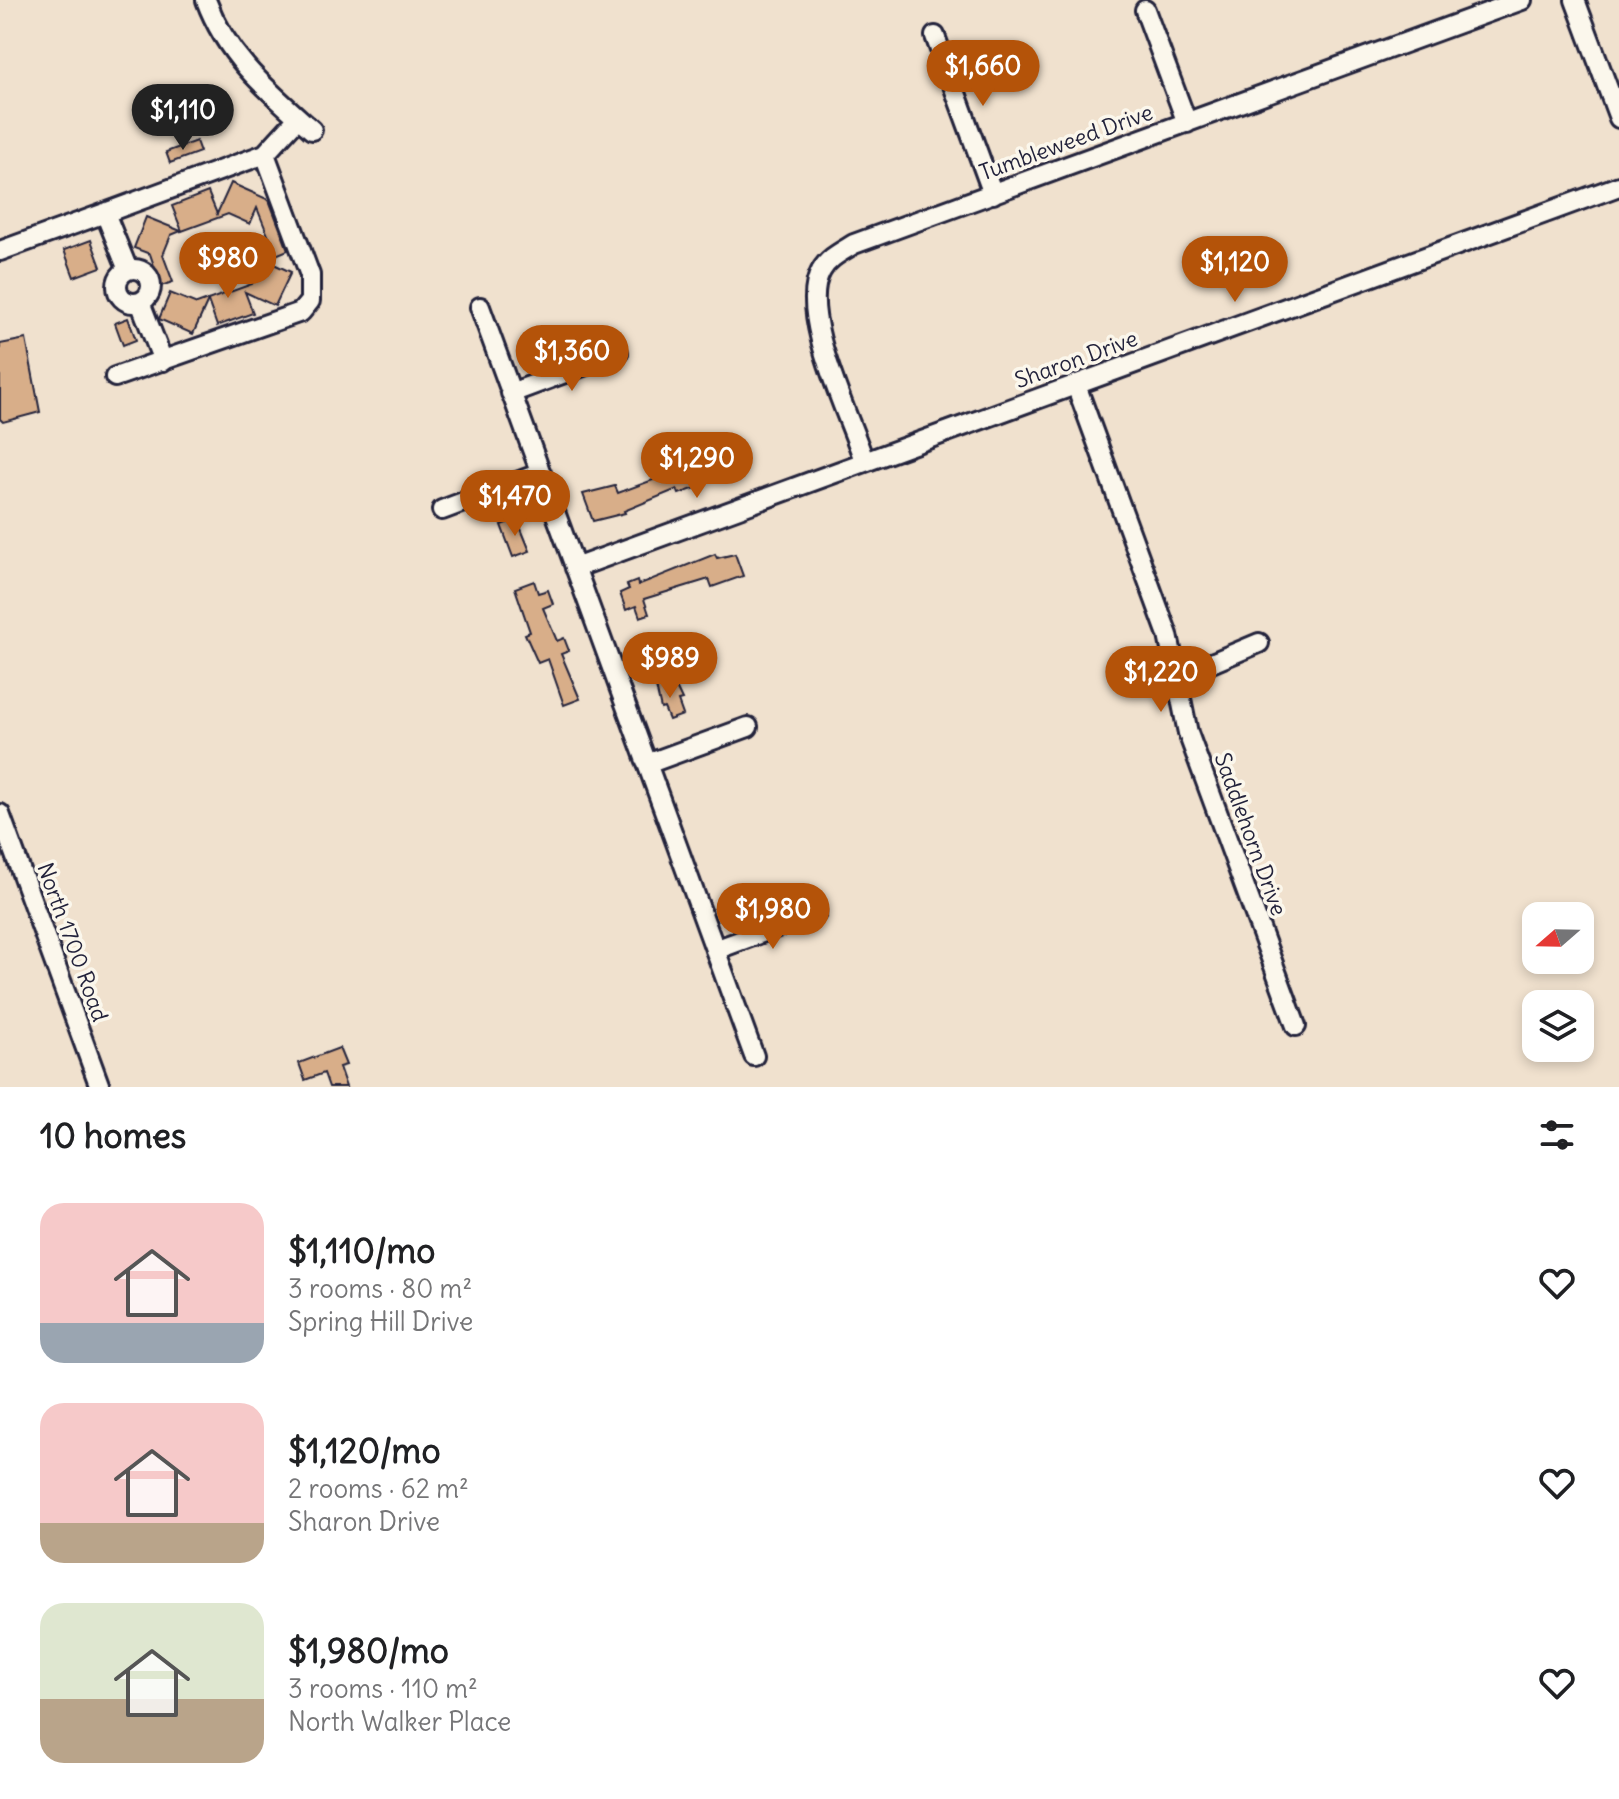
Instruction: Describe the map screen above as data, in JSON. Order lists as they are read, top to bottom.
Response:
{
  "streets": {
    "street": [
      "Tumbleweed Drive",
      "Sharon Drive",
      "Saddlehorn Drive",
      "North 1700 Road"
    ]
  },
  "crossings": [
    ["Tumbleweed Drive", "Sharon Drive"],
    ["Sharon Drive", "Saddlehorn Drive"]
  ],
  "north": "left",
  "page": {
    "price": [
      "$1,660",
      "$1,110",
      "$980",
      "$1,120",
      "$1,360",
      "$1,290",
      "$1,470",
      "$989",
      "$1,220",
      "$1,980"
    ],
    "heading": "10 homes",
    "list": [
      {
        "name": "$1,110/mo",
        "note": "3 rooms · 80 m² · Spring Hill Drive"
      },
      {
        "name": "$1,120/mo",
        "note": "2 rooms · 62 m² · Sharon Drive"
      },
      {
        "name": "$1,980/mo",
        "note": "3 rooms · 110 m² · North Walker Place"
      }
    ]
  }
}
